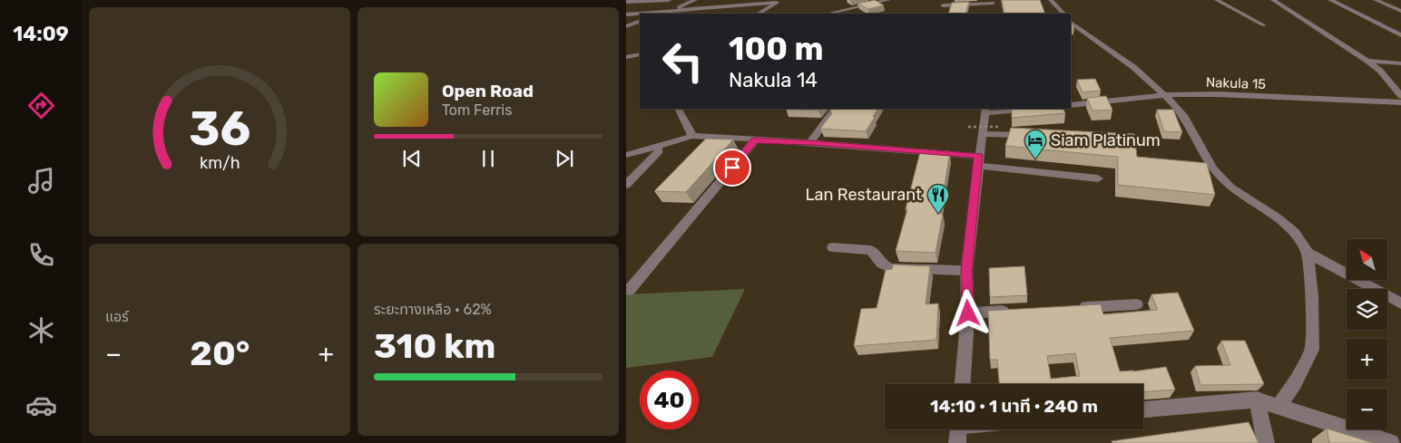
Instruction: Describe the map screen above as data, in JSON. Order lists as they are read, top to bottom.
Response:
{
  "streets": {
    "street": ["Nakula 15"]
  },
  "places": {
    "hotel": ["Siam Platinum"],
    "restaurant": ["Lan Restaurant"]
  },
  "north": "top left",
  "page": {
    "tabs": "14:09",
    "turn": ["100 m", "Nakula 14"],
    "song": ["Open Road", "Tom Ferris"],
    "map_buttons": ["+", "−"],
    "tile": [
      "แอร์",
      ["ระยะทางเหลือ · 62%", "310 km"]
    ],
    "heat": ["−", "20°", "+"],
    "limit": "40",
    "trip": "14:10 · 1 นาที · 240 m",
    "gauge": ["36", "km/h"]
  }
}
